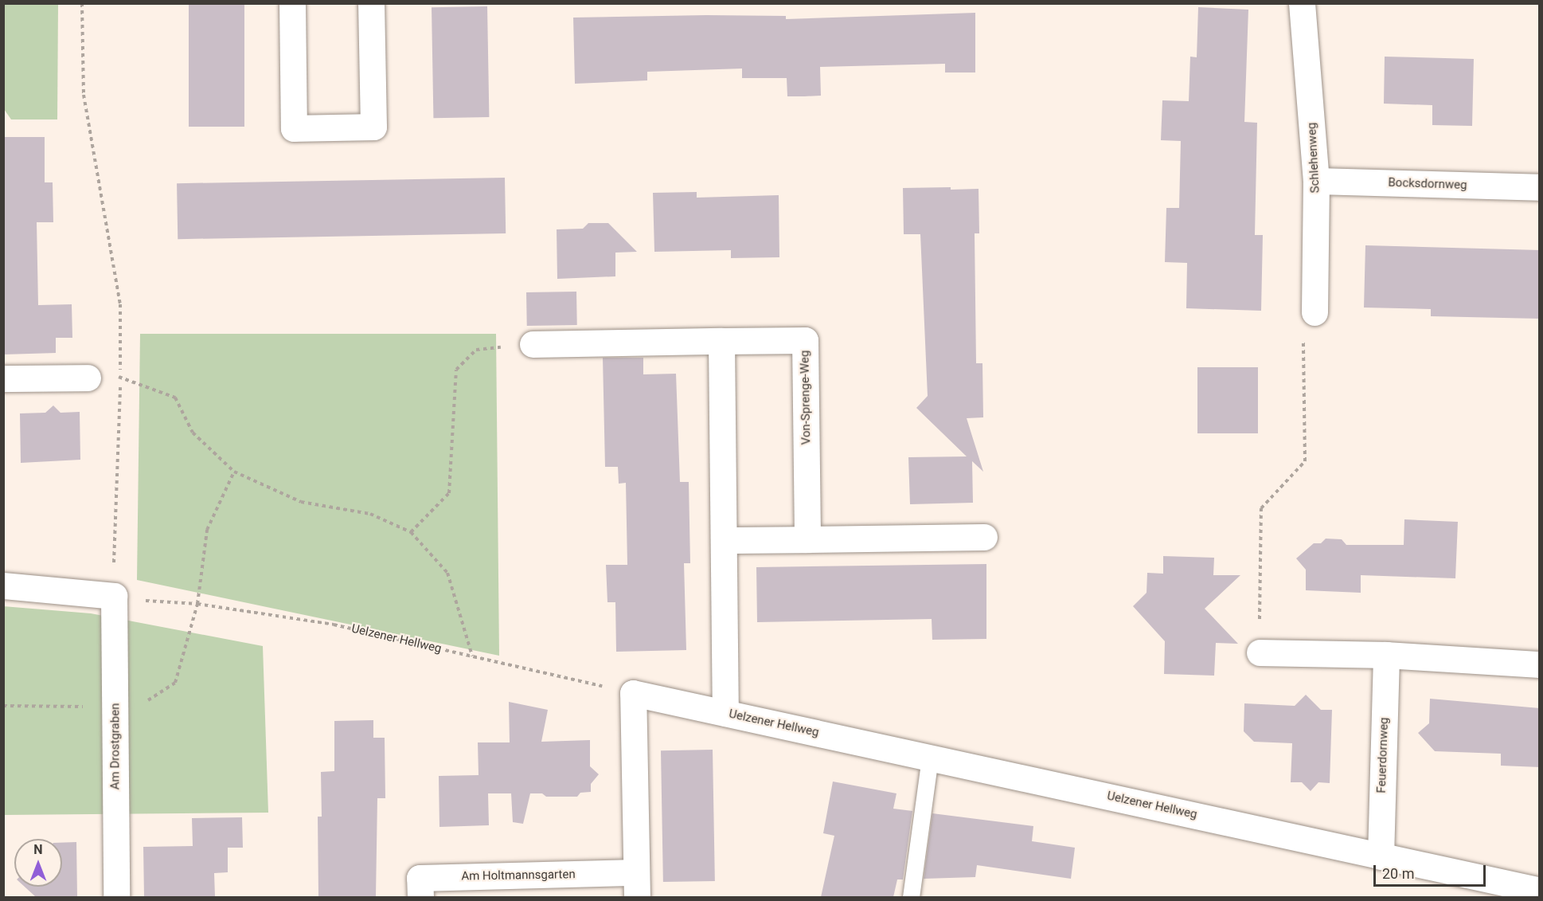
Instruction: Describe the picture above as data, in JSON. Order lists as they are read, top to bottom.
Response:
{
  "streets": {
    "street": [
      "Schlehenweg",
      "Bocksdornweg",
      "Von-Sprenge-Weg",
      "Uelzener Hellweg",
      "Am Drostgraben",
      "Feuerdornweg",
      "Am Holtmannsgarten"
    ]
  },
  "crossings": [
    ["Schlehenweg", "Bocksdornweg"],
    ["Uelzener Hellweg", "Am Drostgraben"],
    ["Uelzener Hellweg", "Feuerdornweg"],
    ["Uelzener Hellweg", "Am Holtmannsgarten"]
  ],
  "scale_bar": "20 m",
  "north": "top"
}
